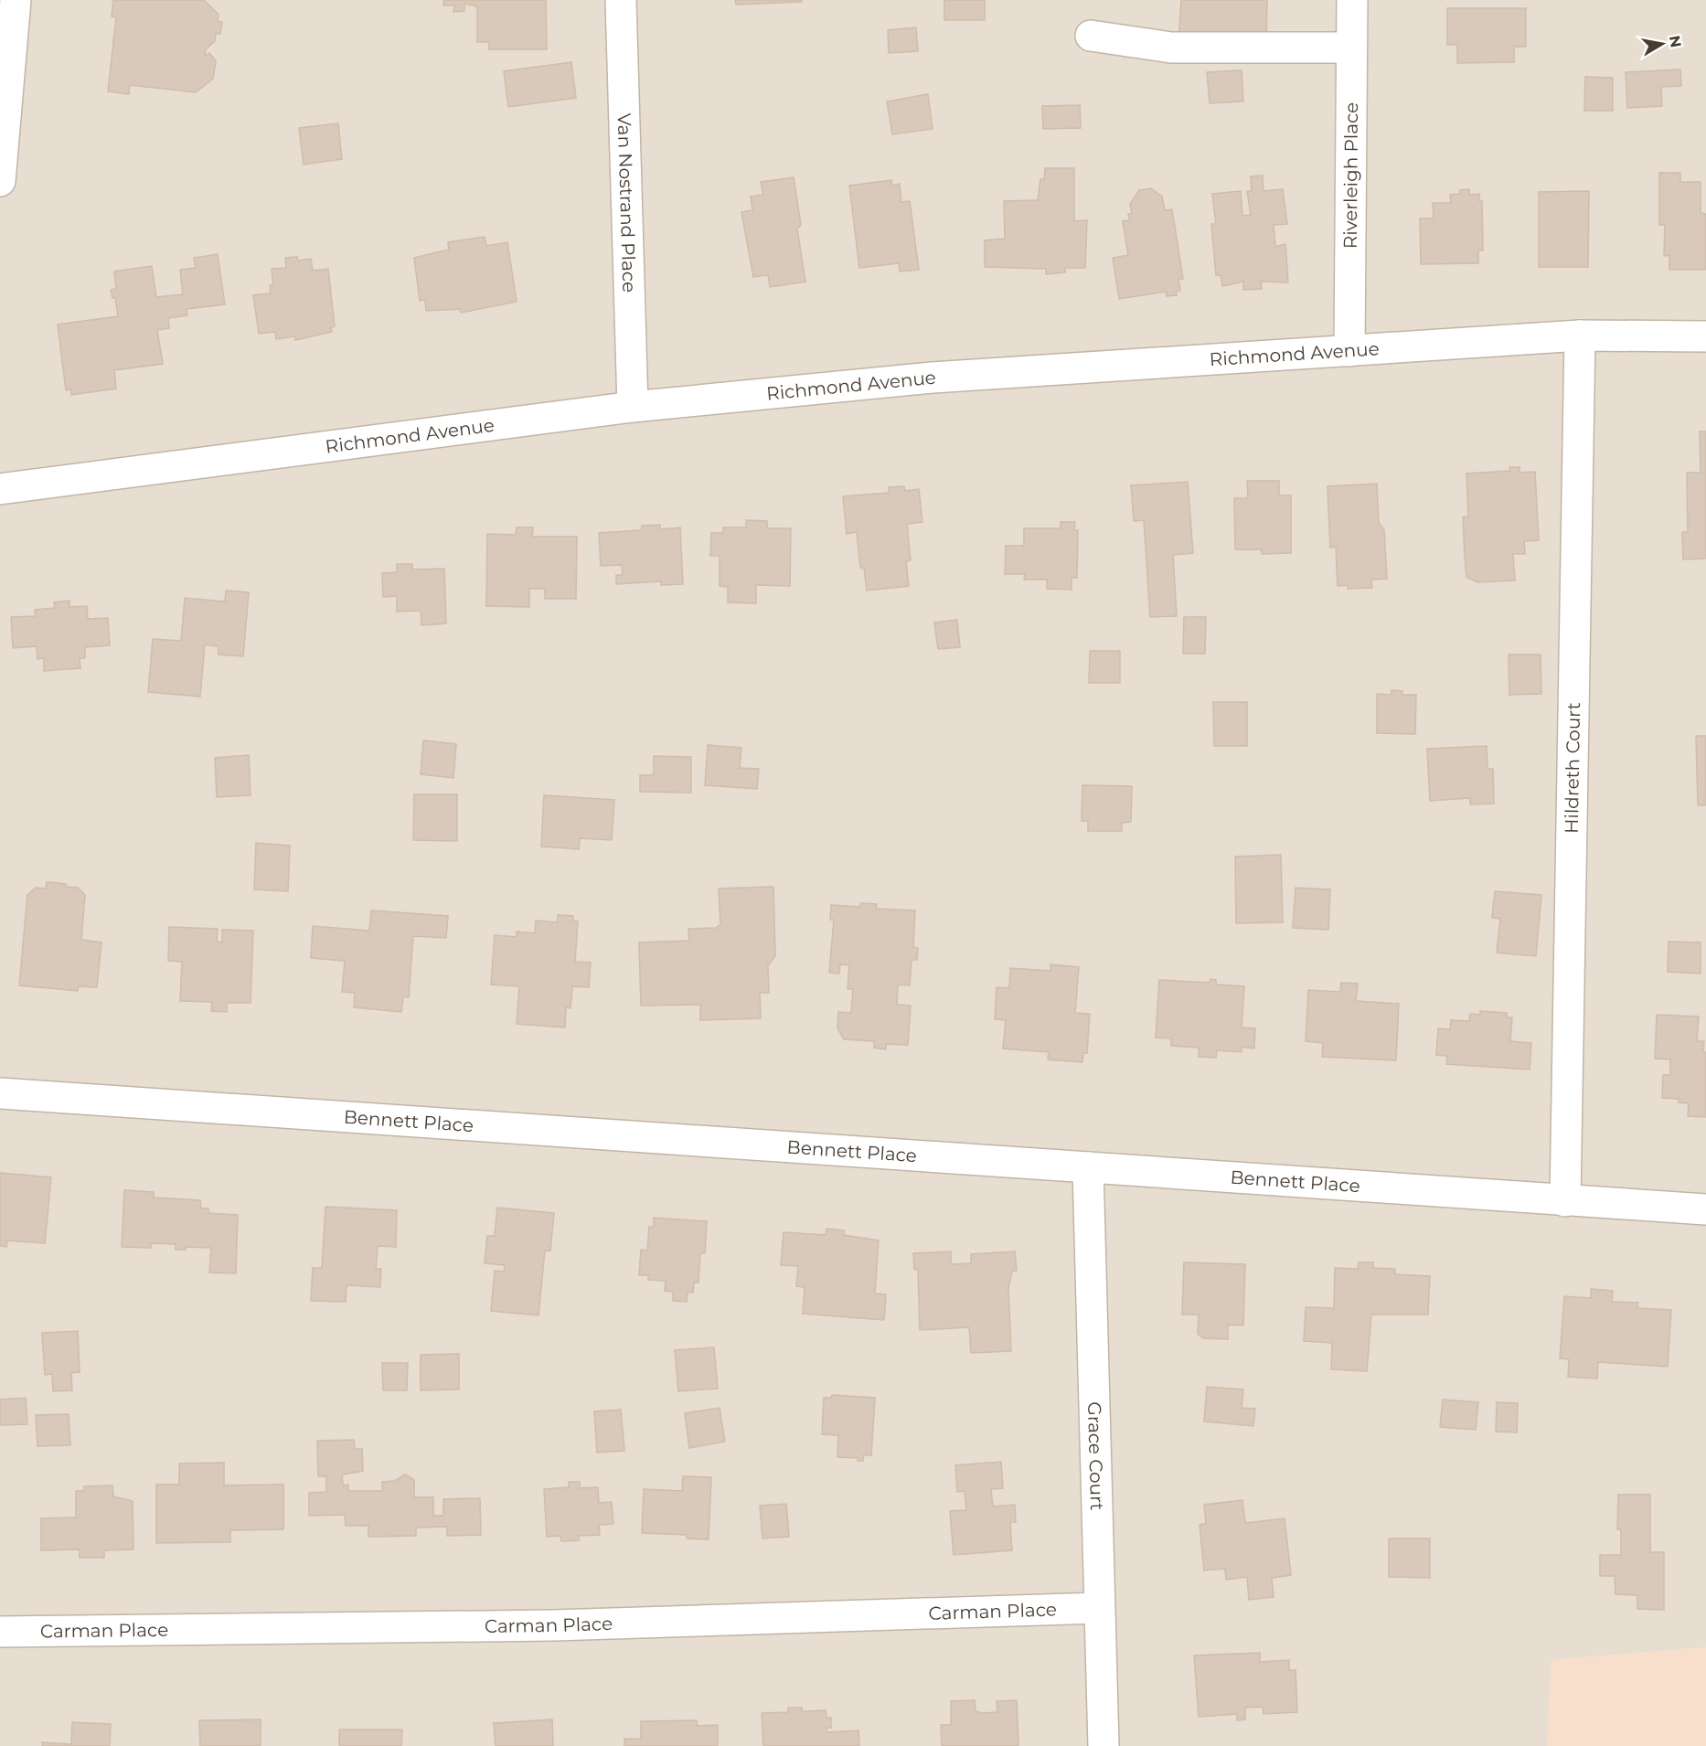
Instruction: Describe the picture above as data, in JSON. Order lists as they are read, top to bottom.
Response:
{
  "streets": {
    "street": [
      "Riverleigh Place",
      "Van Nostrand Place",
      "Richmond Avenue",
      "Hildreth Court",
      "Bennett Place",
      "Grace Court",
      "Carman Place"
    ]
  },
  "crossings": [
    ["Riverleigh Place", "Richmond Avenue"],
    ["Van Nostrand Place", "Richmond Avenue"],
    ["Richmond Avenue", "Hildreth Court"],
    ["Hildreth Court", "Bennett Place"],
    ["Bennett Place", "Grace Court"],
    ["Grace Court", "Carman Place"]
  ],
  "north": "right"
}
